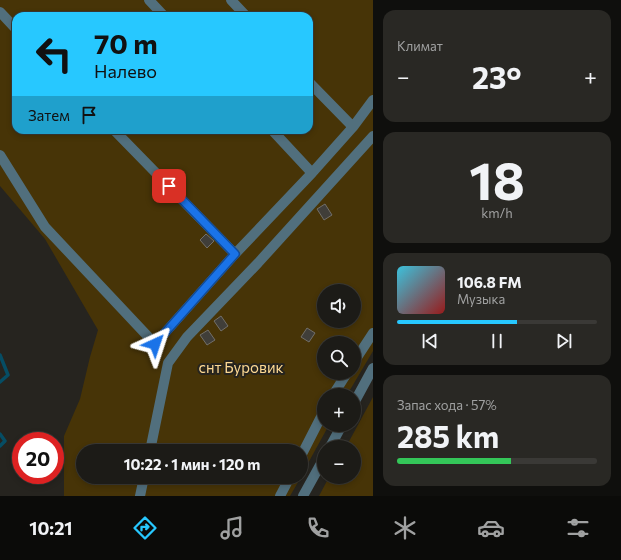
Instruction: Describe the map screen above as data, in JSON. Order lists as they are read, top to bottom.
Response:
{
  "parks": ["снт Буровик"],
  "page": {
    "tile": [
      "Климат",
      ["18", "km/h"],
      ["Запас хода · 57%", "285 km"]
    ],
    "turn": ["70 m", "Налево"],
    "heat": ["−", "23°", "+"],
    "then": "Затем",
    "song": ["106.8 FM", "Музыка"],
    "map_buttons": ["+", "−"],
    "limit": "20",
    "trip": "10:22 · 1 мин · 120 m",
    "tabs": "10:21"
  }
}
